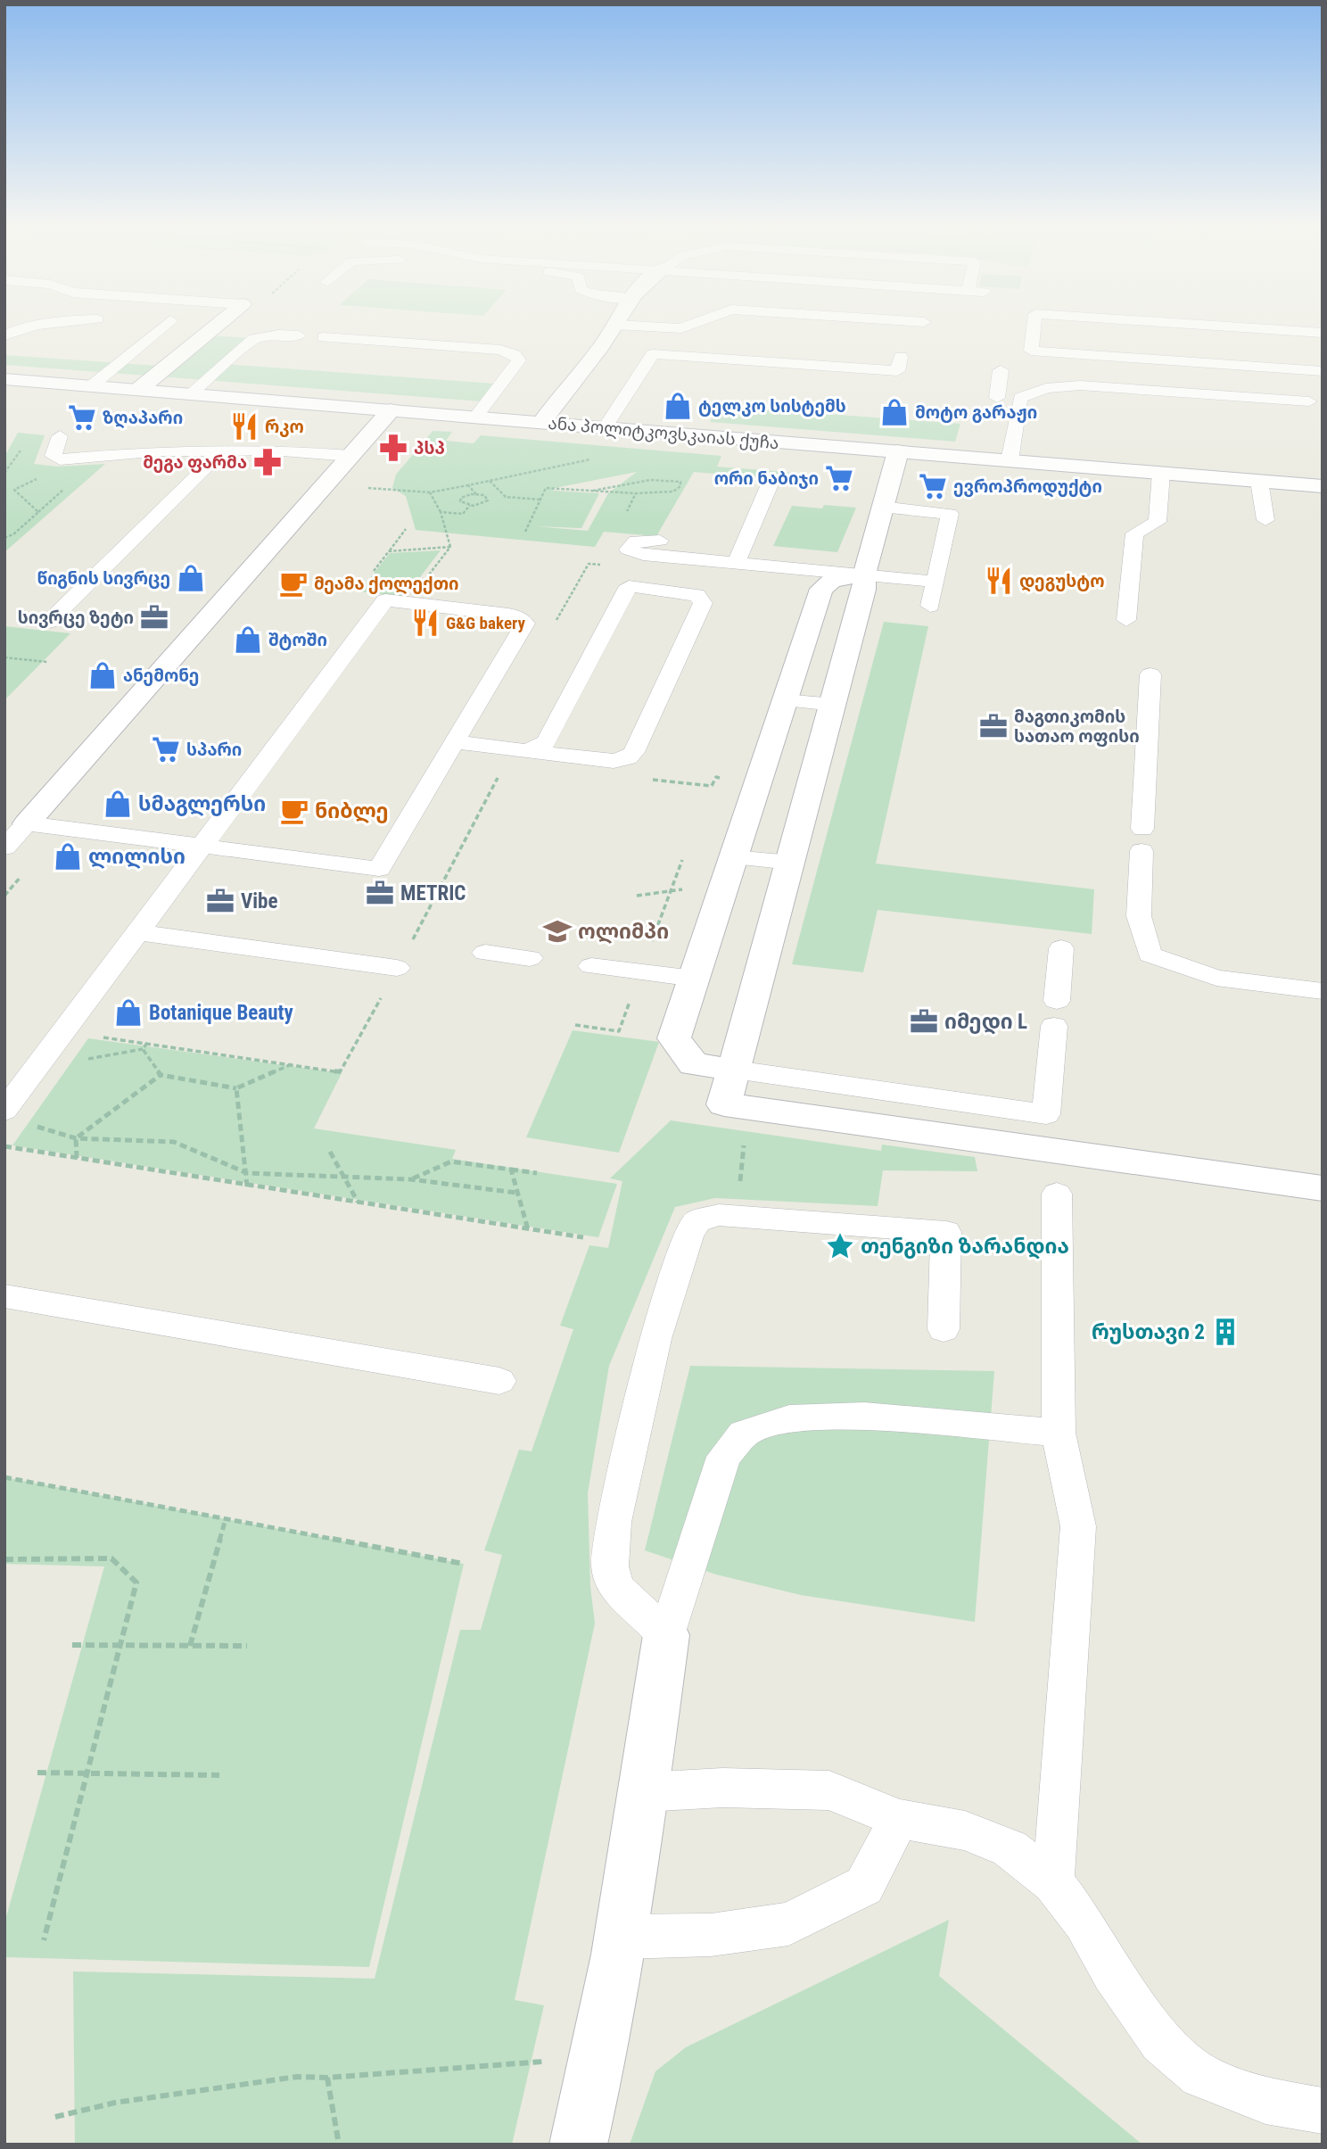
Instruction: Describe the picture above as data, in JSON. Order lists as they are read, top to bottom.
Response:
{
  "streets": {
    "street": ["ანა პოლიტკოვსკაიას ქუჩა"]
  },
  "places": {
    "shop": [
      "ტელკო სისტემს",
      "მოტო გარაჟი",
      "წიგნის სივრცე",
      "შტოში",
      "ანემონე",
      "სმაგლერსი",
      "ლილისი",
      "Botanique Beauty"
    ],
    "supermarket": [
      "ზღაპარი",
      "ორი ნაბიჯი",
      "ევროპროდუქტი",
      "სპარი"
    ],
    "restaurant": ["რკო", "დეგუსტო", "G&G bakery"],
    "pharmacy": ["პსპ", "მეგა ფარმა"],
    "cafe": ["მეამა ქოლექთი", "ნიბლე"],
    "office": [
      "სივრცე ზეტი",
      "მაგთიკომის სათაო ოფისი",
      "METRIC",
      "Vibe",
      "იმედი L"
    ],
    "school or university": ["ოლიმპი"],
    "place": ["თენგიზი ზარანდია"],
    "building": ["რუსთავი 2"]
  }
}
